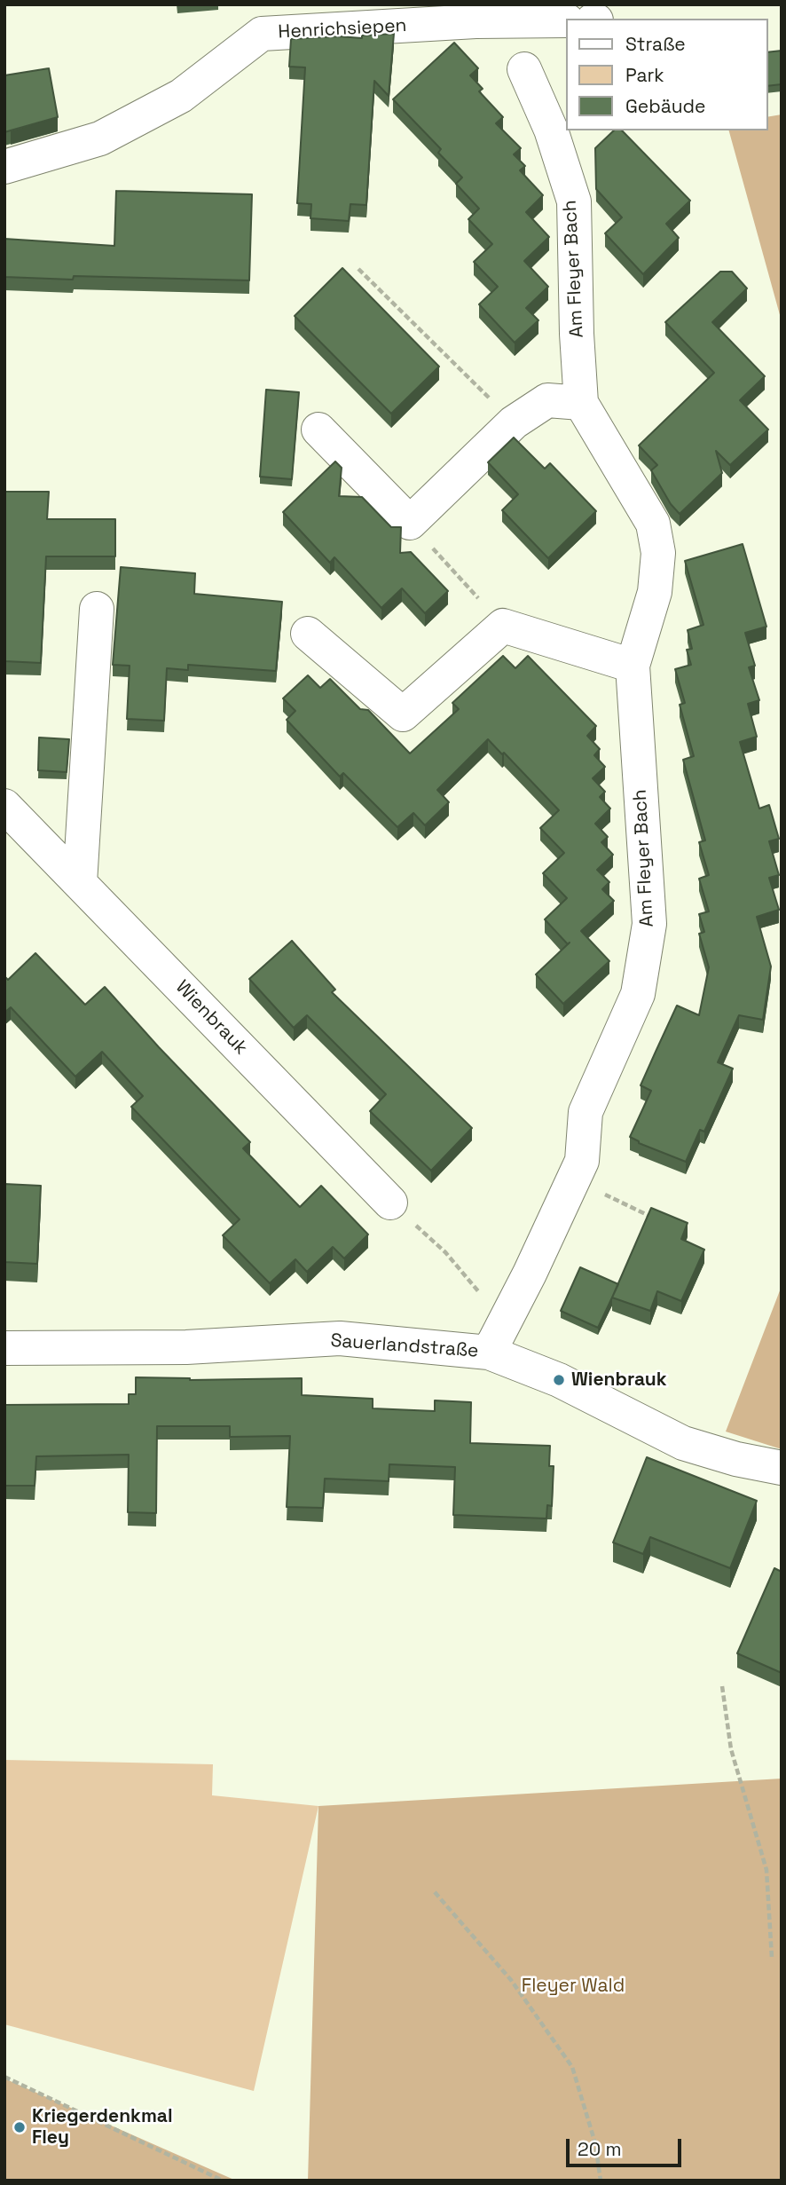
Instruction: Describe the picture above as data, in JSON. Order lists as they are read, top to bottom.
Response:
{
  "streets": {
    "street": [
      "Henrichsiepen",
      "Am Fleyer Bach",
      "Wienbrauk",
      "Sauerlandstraße"
    ]
  },
  "crossings": [
    ["Am Fleyer Bach", "Sauerlandstraße"]
  ],
  "parks": ["Fleyer Wald"],
  "places": ["Wienbrauk", "Kriegerdenkmal Fley"],
  "legend": ["Straße", "Park", "Gebäude"],
  "scale_bar": "20 m"
}
